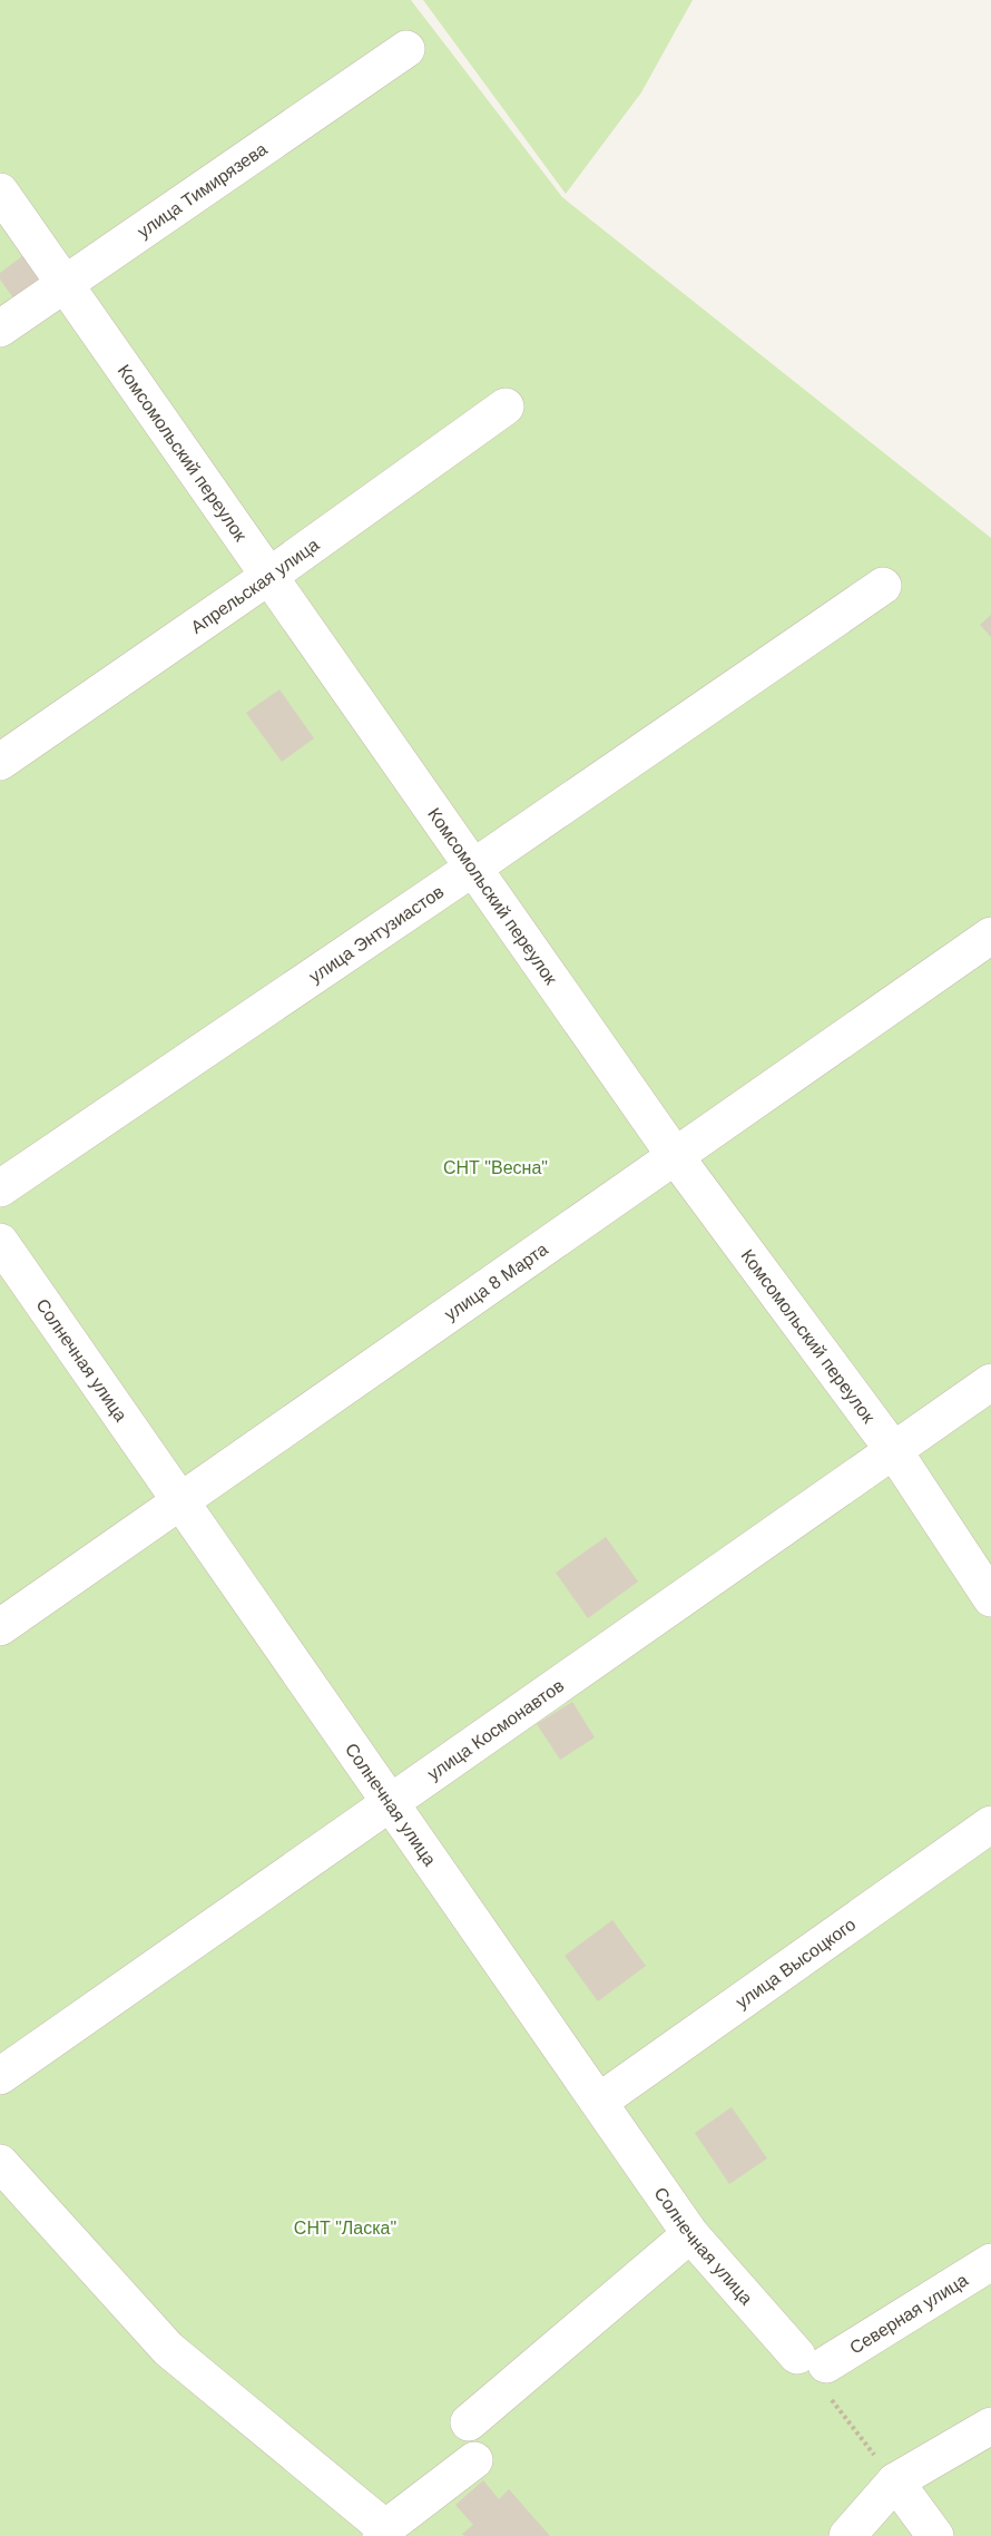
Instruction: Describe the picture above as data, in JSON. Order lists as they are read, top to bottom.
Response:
{
  "streets": {
    "street": [
      "улица Тимирязева",
      "Комсомольский переулок",
      "Апрельская улица",
      "улица Энтузиастов",
      "улица 8 Марта",
      "Солнечная улица",
      "улица Космонавтов",
      "улица Высоцкого",
      "Северная улица"
    ]
  },
  "crossings": [
    ["улица Тимирязева", "Комсомольский переулок"],
    ["Комсомольский переулок", "Апрельская улица"],
    ["Комсомольский переулок", "улица Энтузиастов"],
    ["Комсомольский переулок", "улица 8 Марта"],
    ["Комсомольский переулок", "улица Космонавтов"],
    ["улица 8 Марта", "Солнечная улица"],
    ["Солнечная улица", "улица Космонавтов"],
    ["Солнечная улица", "улица Высоцкого"],
    ["Солнечная улица", "Северная улица"]
  ],
  "parks": ["СНТ \"Весна\"", "СНТ \"Ласка\""]
}
